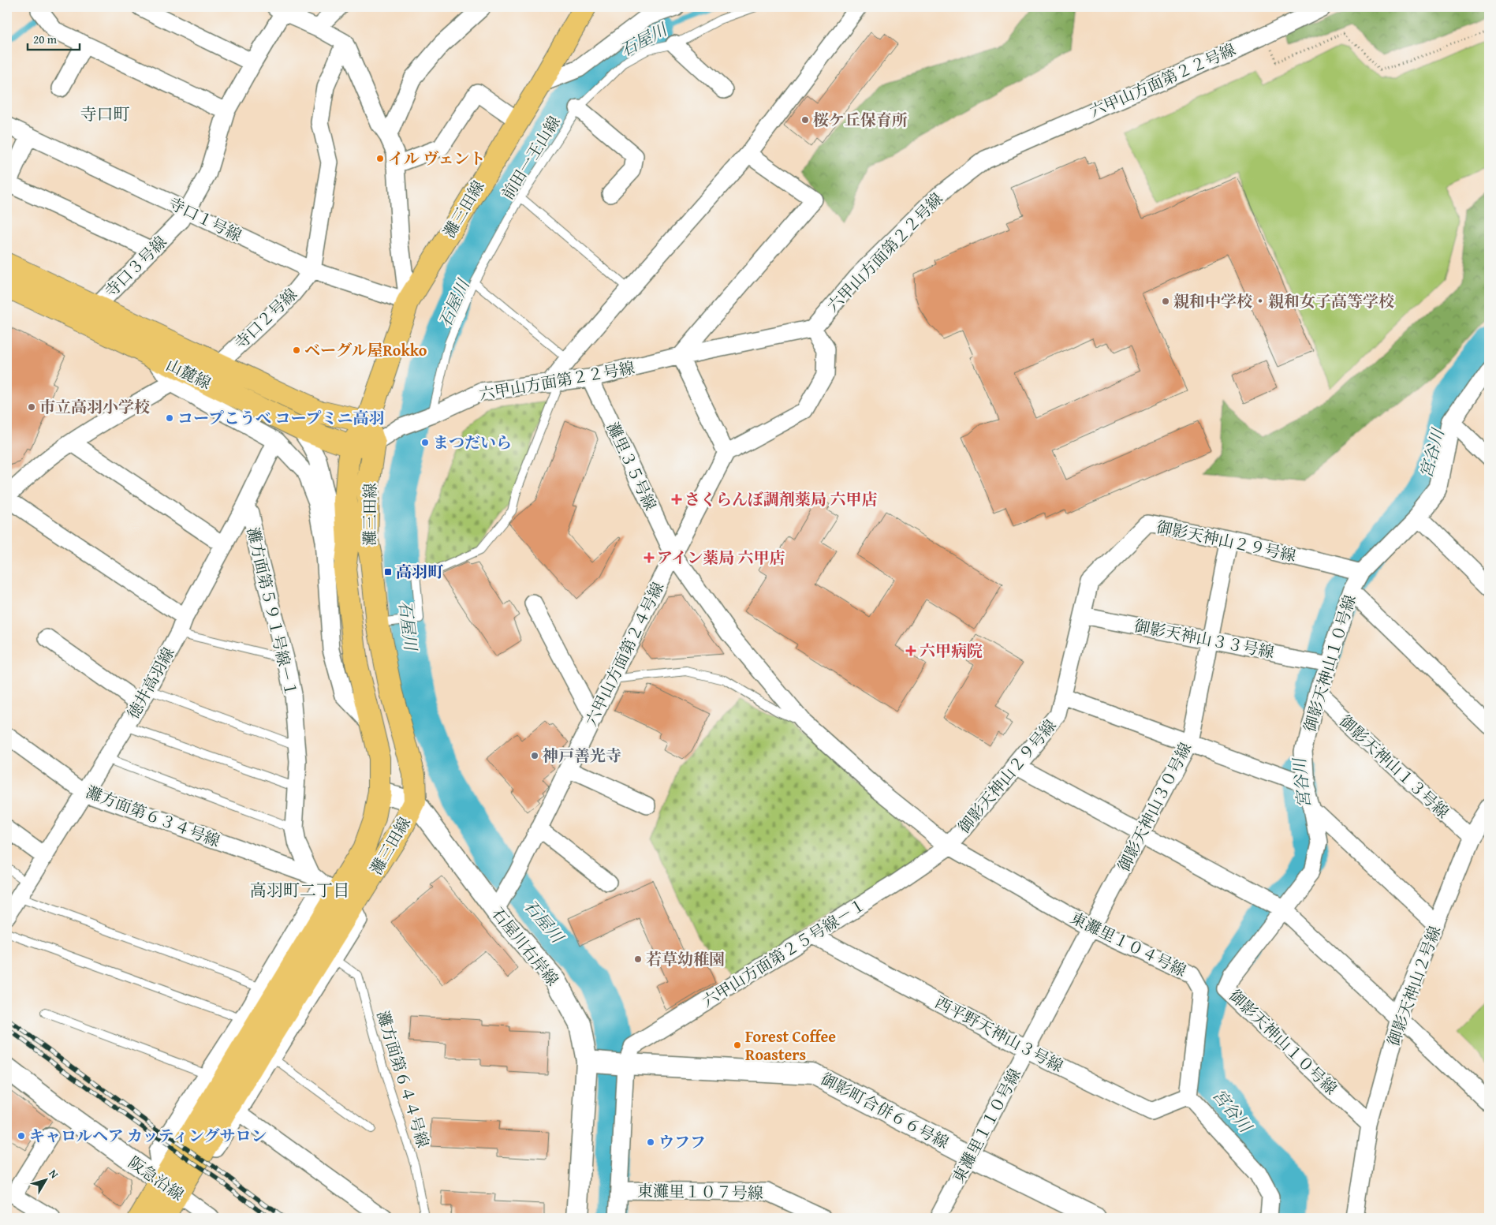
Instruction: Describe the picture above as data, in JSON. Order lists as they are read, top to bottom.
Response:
{
  "streets": {
    "main road": ["灘三田線", "山麓線"],
    "street": [
      "六甲山方面第２２号線",
      "寺口１号線",
      "寺口３号線",
      "寺口２号線",
      "灘里３５号線",
      "御影天神山２９号線",
      "灘方面第５９１号線－１",
      "御影天神山３３号線",
      "六甲山方面第２４号線",
      "御影天神山１０号線",
      "徳井高羽線",
      "御影天神山１３号線",
      "御影天神山３０号線",
      "灘方面第６３４号線",
      "東灘里１０４号線",
      "石屋川右岸線",
      "六甲山方面第２５号線－１",
      "御影天神山２号線",
      "西平野天神山３号線",
      "御影町合併６６号線",
      "東灘里１１０号線",
      "阪急沿線",
      "東灘里１０７号線"
    ],
    "lane": ["前田一王山線", "灘方面第６４４号線"]
  },
  "crossings": [
    ["六甲山方面第２２号線", "前田一王山線"],
    ["六甲山方面第２２号線", "灘里３５号線"],
    ["灘三田線", "寺口１号線"],
    ["灘三田線", "山麓線"],
    ["灘三田線", "灘方面第５９１号線－１"],
    ["灘三田線", "灘方面第６３４号線"],
    ["灘三田線", "石屋川右岸線"],
    ["灘三田線", "阪急沿線"],
    ["寺口１号線", "寺口３号線"],
    ["寺口１号線", "寺口２号線"],
    ["寺口３号線", "山麓線"],
    ["寺口２号線", "山麓線"],
    ["灘里３５号線", "六甲山方面第２４号線"],
    ["灘里３５号線", "東灘里１０４号線"],
    ["御影天神山２９号線", "御影天神山３３号線"],
    ["御影天神山２９号線", "御影天神山１０号線"],
    ["御影天神山２９号線", "御影天神山３０号線"],
    ["御影天神山２９号線", "東灘里１０４号線"],
    ["御影天神山２９号線", "六甲山方面第２５号線－１"],
    ["灘方面第５９１号線－１", "徳井高羽線"],
    ["灘方面第５９１号線－１", "灘方面第６３４号線"],
    ["御影天神山３３号線", "御影天神山１０号線"],
    ["御影天神山３３号線", "御影天神山３０号線"],
    ["六甲山方面第２４号線", "石屋川右岸線"],
    ["御影天神山１０号線", "御影天神山１３号線"],
    ["御影天神山１０号線", "御影天神山２号線"],
    ["徳井高羽線", "灘方面第６３４号線"],
    ["御影天神山１３号線", "御影天神山２号線"],
    ["御影天神山３０号線", "東灘里１０４号線"],
    ["御影天神山３０号線", "東灘里１１０号線"],
    ["東灘里１０４号線", "六甲山方面第２５号線－１"],
    ["東灘里１０４号線", "西平野天神山３号線"],
    ["東灘里１０４号線", "東灘里１１０号線"],
    ["石屋川右岸線", "御影町合併６６号線"],
    ["六甲山方面第２５号線－１", "西平野天神山３号線"],
    ["六甲山方面第２５号線－１", "御影町合併６６号線"],
    ["西平野天神山３号線", "東灘里１１０号線"],
    ["御影町合併６６号線", "東灘里１１０号線"]
  ],
  "districts": ["寺口町", "高羽町二丁目"],
  "water": ["石屋川", "宮谷川"],
  "places": {
    "other": [
      "桜ケ丘保育所",
      "イル ヴェント",
      "親和中学校・親和女子高等学校",
      "ベーグル屋Rokko",
      "市立高羽小学校",
      "コープこうべ コープミニ高羽",
      "まつだいら",
      "神戸善光寺",
      "若草幼稚園",
      "Forest Coffee Roasters",
      "キャロルヘア カッティングサロン",
      "ウフフ"
    ],
    "health": ["さくらんぼ調剤薬局 六甲店", "アイン薬局 六甲店", "六甲病院"],
    "transit": ["高羽町"]
  },
  "scale_bar": "20 m",
  "north": "top right"
}
